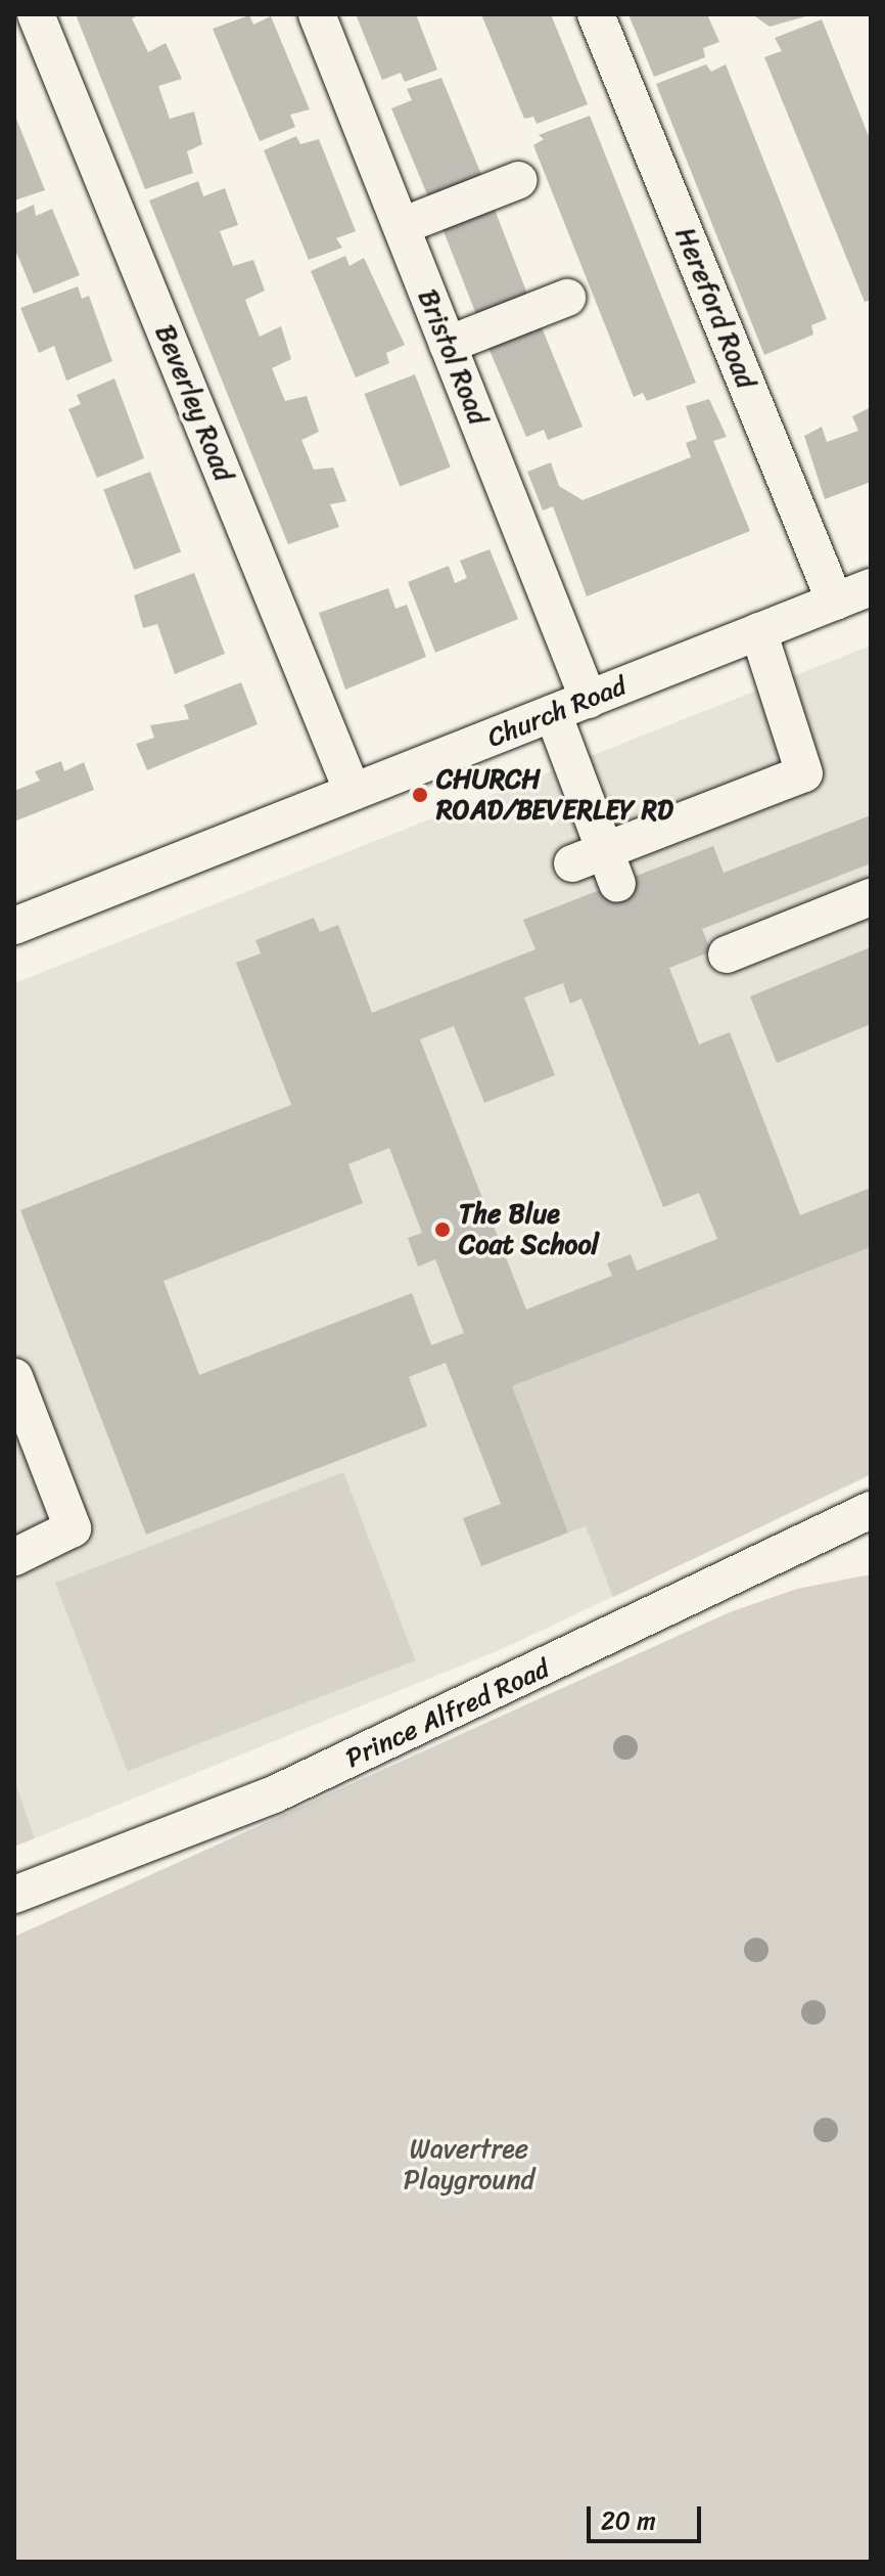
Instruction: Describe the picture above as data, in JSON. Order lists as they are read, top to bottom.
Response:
{
  "streets": {
    "street": [
      "Hereford Road",
      "Bristol Road",
      "Beverley Road",
      "Church Road",
      "Prince Alfred Road"
    ]
  },
  "crossings": [
    ["Hereford Road", "Church Road"],
    ["Bristol Road", "Church Road"],
    ["Beverley Road", "Church Road"]
  ],
  "parks": ["Wavertree Playground"],
  "places": ["CHURCH ROAD/BEVERLEY RD", "The Blue Coat School"],
  "scale_bar": "20 m"
}
